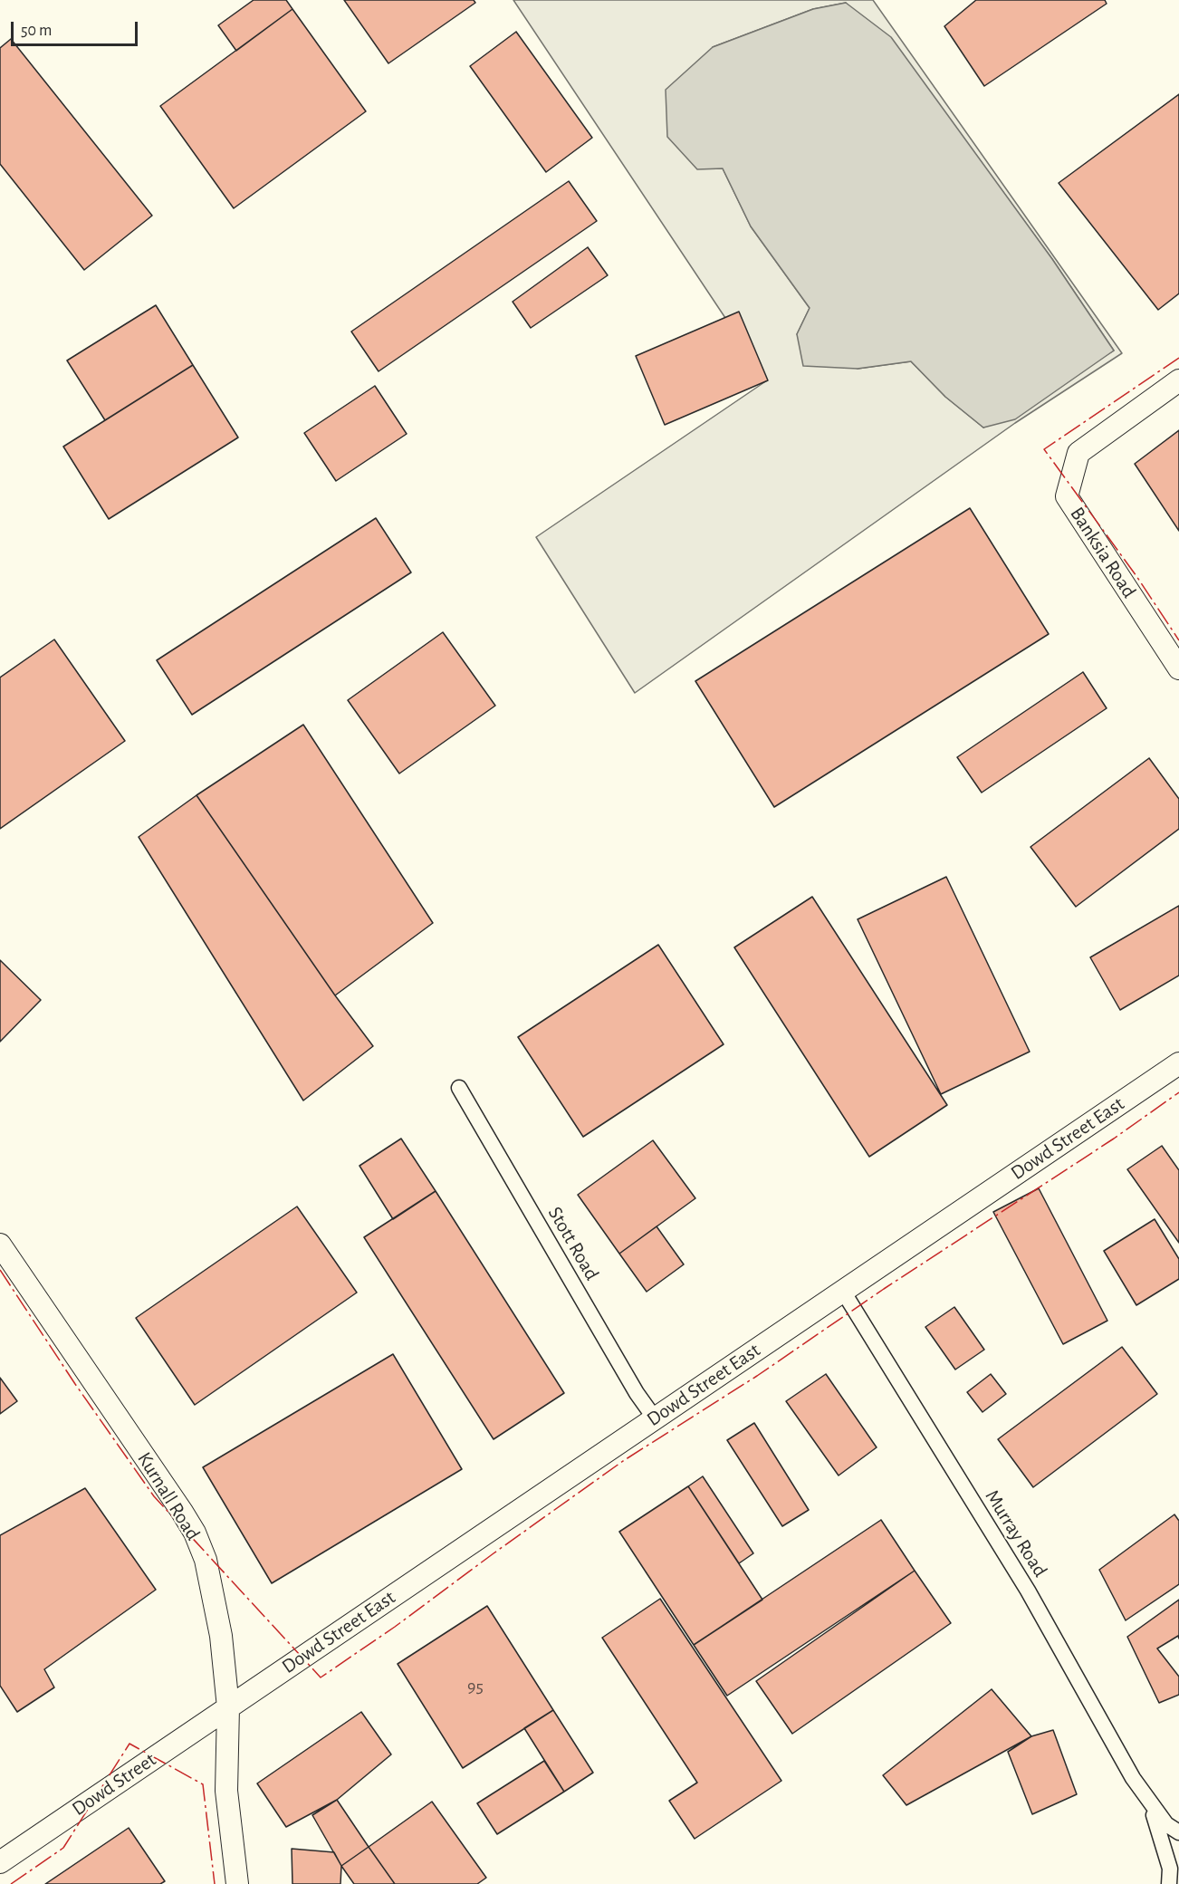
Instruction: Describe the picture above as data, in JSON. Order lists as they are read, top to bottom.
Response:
{
  "streets": {
    "street": [
      "Banksia Road",
      "Dowd Street East",
      "Stott Road",
      "Kurnall Road",
      "Murray Road",
      "Dowd Street"
    ]
  },
  "crossings": [
    ["Dowd Street East", "Stott Road"],
    ["Dowd Street East", "Kurnall Road"],
    ["Dowd Street East", "Murray Road"],
    ["Dowd Street East", "Dowd Street"],
    ["Kurnall Road", "Dowd Street"]
  ],
  "house_numbers": ["95"],
  "scale_bar": "50 m"
}
